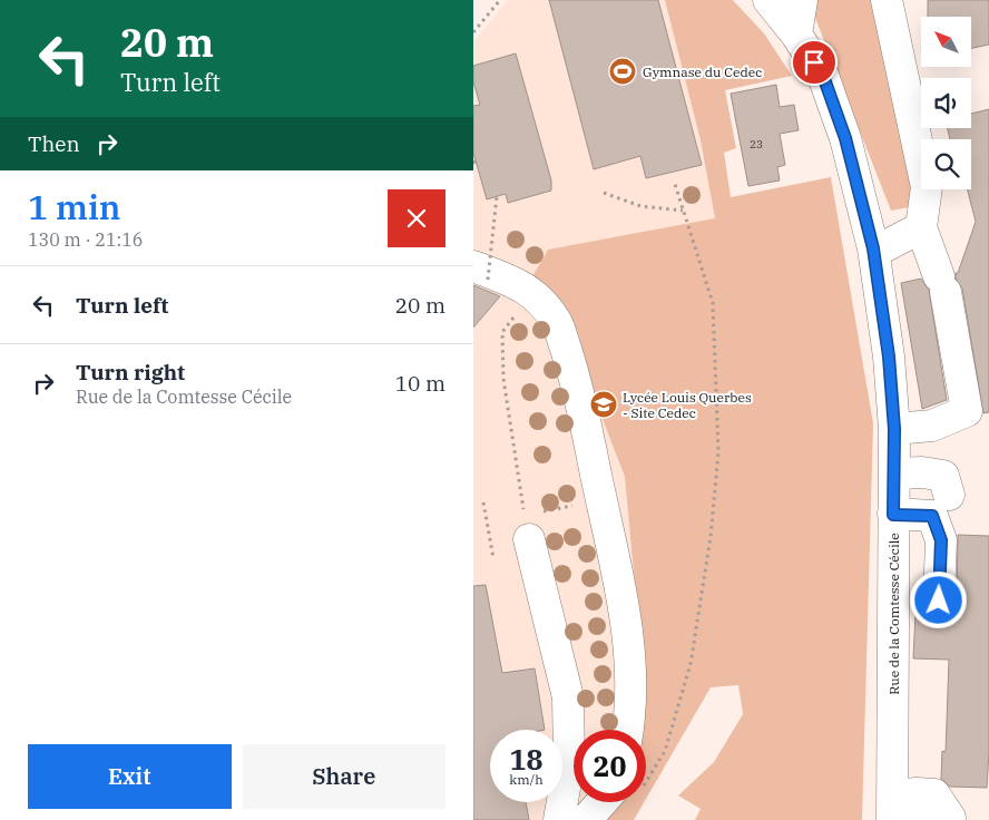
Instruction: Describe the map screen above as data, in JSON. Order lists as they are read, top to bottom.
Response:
{
  "streets": {
    "street": ["Rue de la Comtesse Cécile"]
  },
  "places": {
    "sports": ["Gymnase du Cedec"],
    "school or university": ["Lycée Louis Querbes - Site Cedec"]
  },
  "house_numbers": ["23"],
  "north": "top left",
  "page": {
    "turn": ["20 m", "Turn left"],
    "then": "Then",
    "heading": ["1 min", "130 m · 21:16"],
    "list": [
      {
        "name": "Turn left",
        "value": "20 m"
      },
      {
        "name": "Turn right",
        "note": "Rue de la Comtesse Cécile",
        "value": "10 m"
      }
    ],
    "speed": "18 km/h",
    "limit": "20",
    "buttons": ["Exit", "Share"]
  }
}
